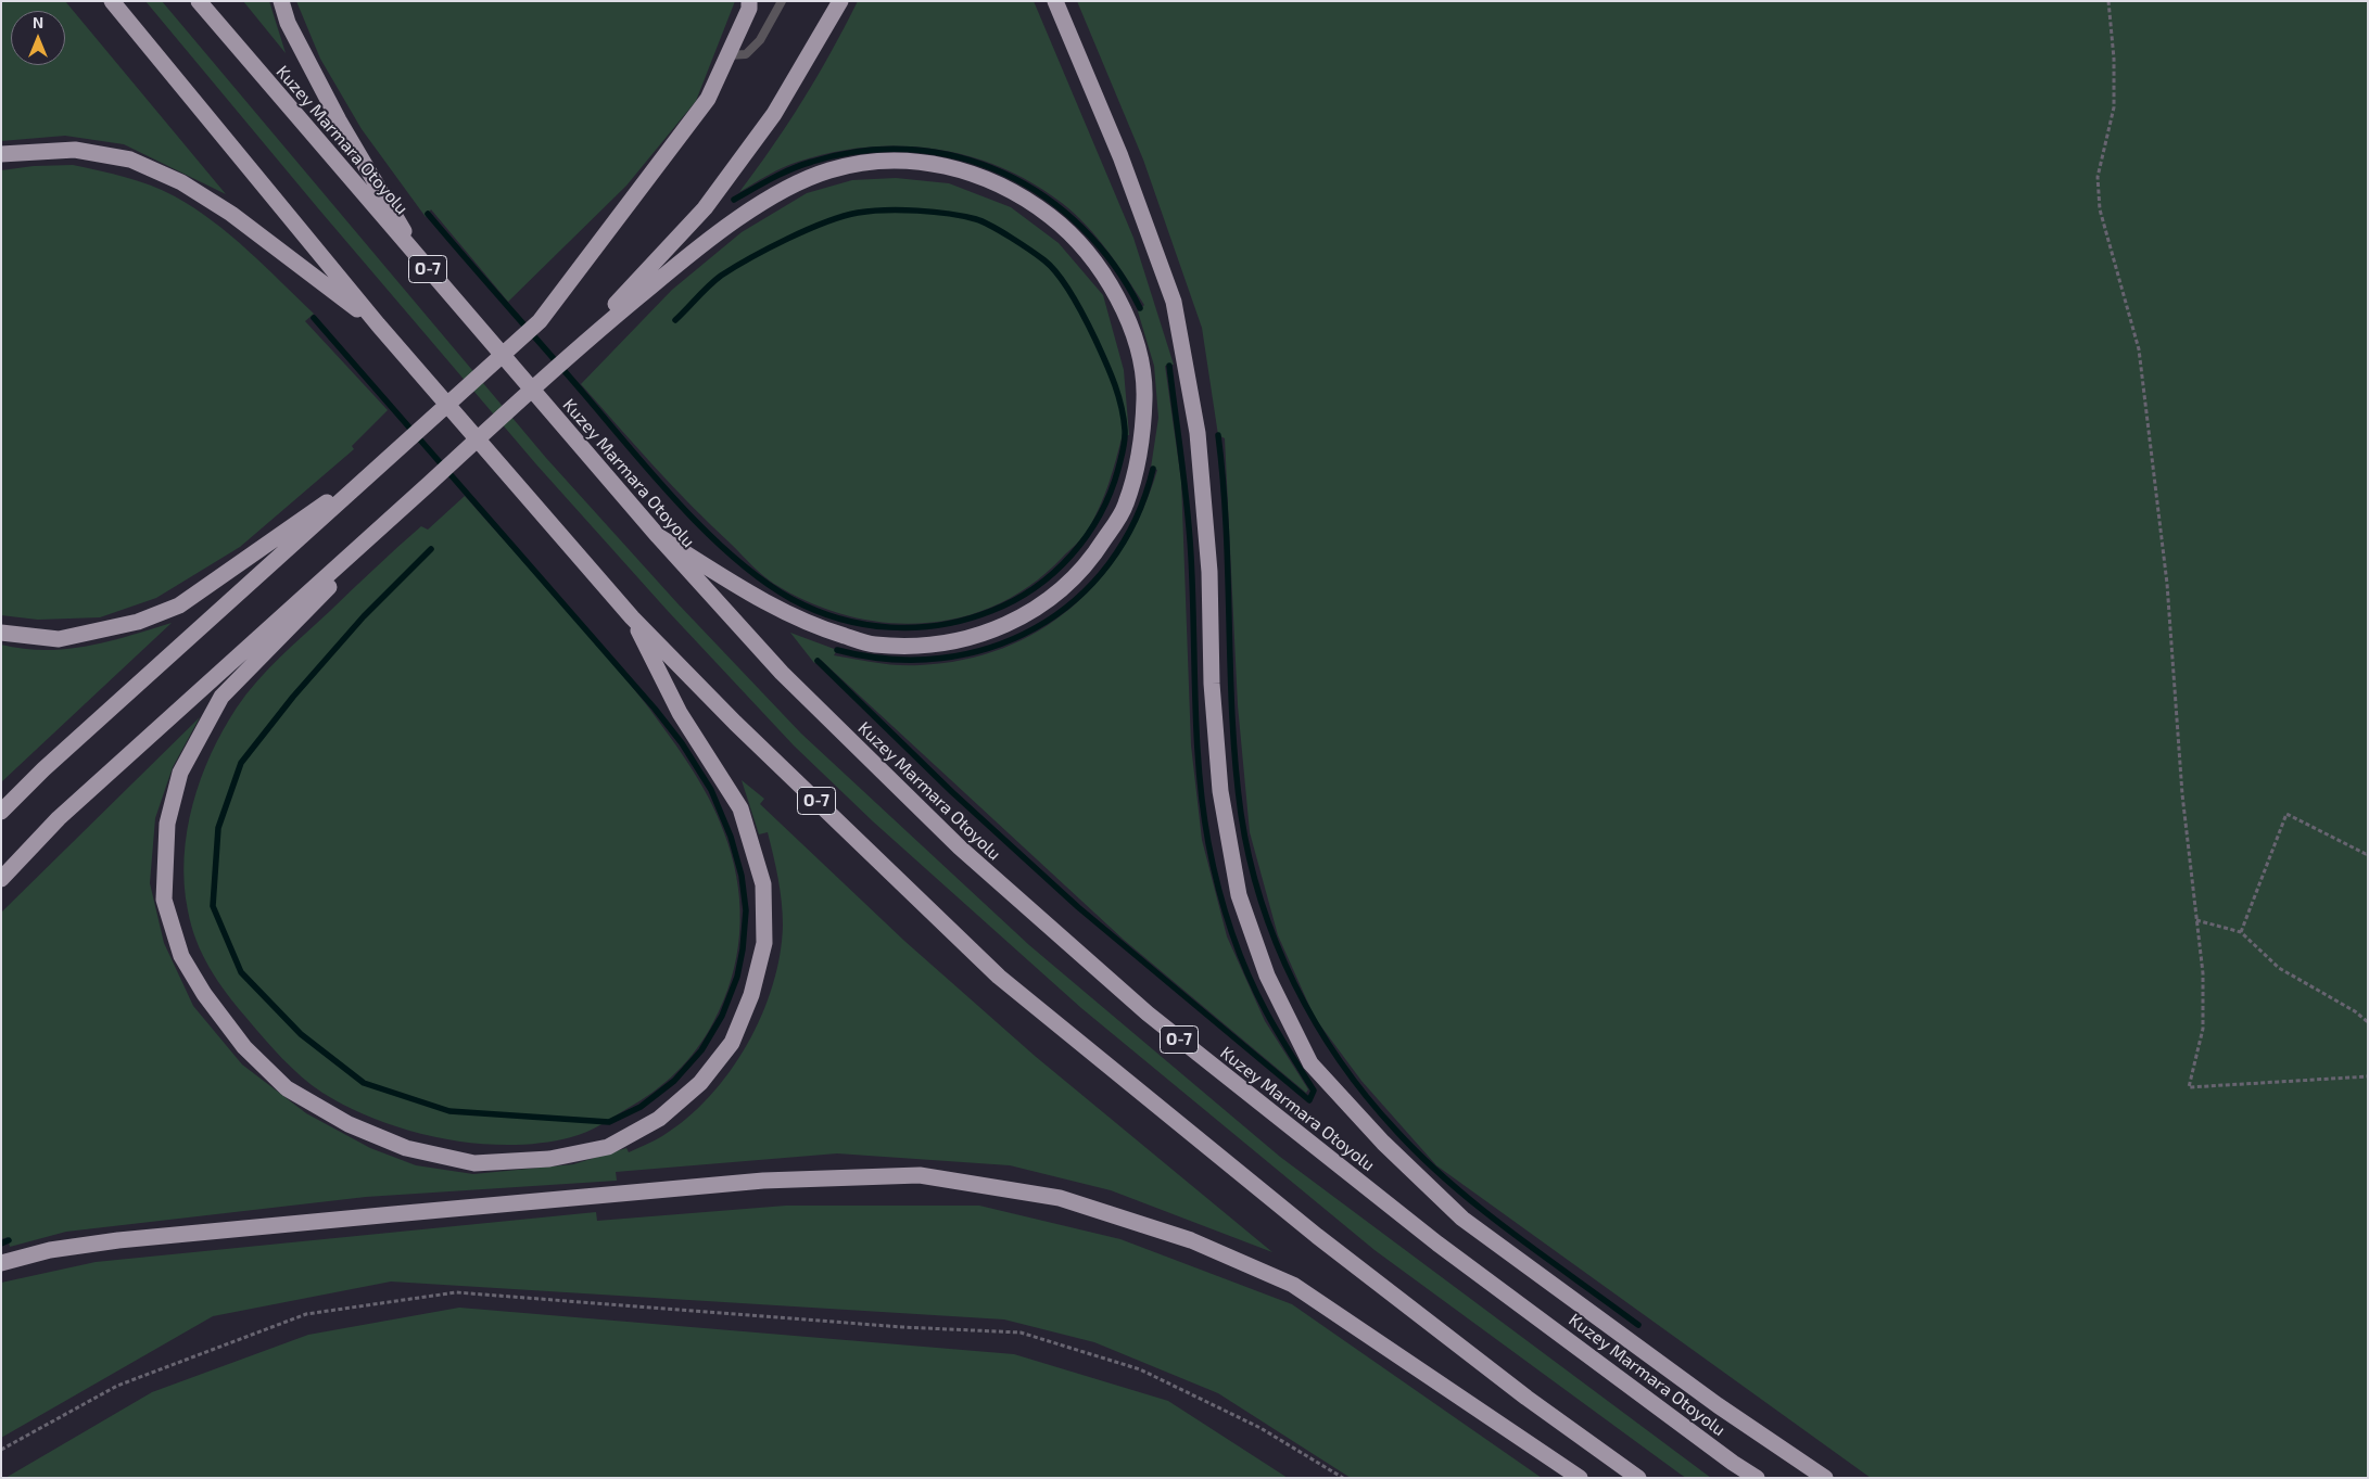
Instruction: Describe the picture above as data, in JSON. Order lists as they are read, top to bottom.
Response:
{
  "streets": {
    "highway": ["Kuzey Marmara Otoyolu", "O-7"]
  },
  "north": "top"
}
